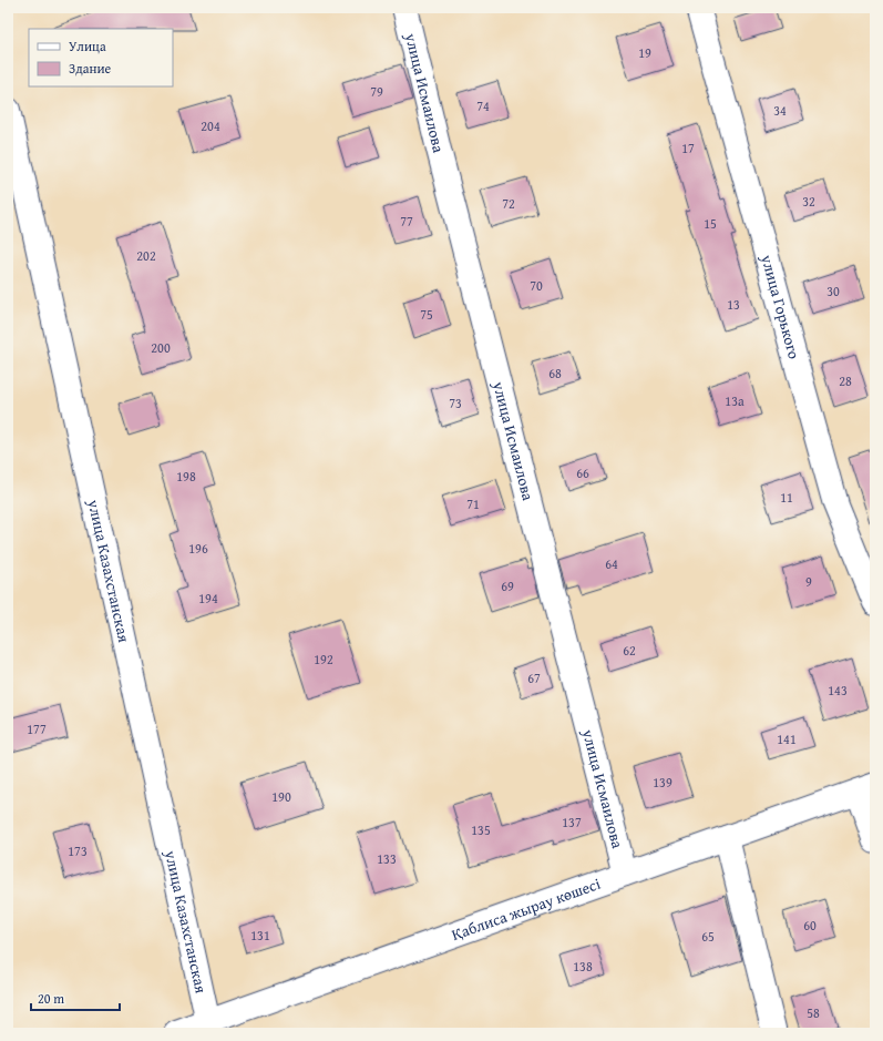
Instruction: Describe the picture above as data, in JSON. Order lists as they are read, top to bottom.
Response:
{
  "streets": {
    "street": [
      "улица Исмаилова",
      "улица Горького",
      "улица Казахстанская",
      "Қаблиса жырау көшесі"
    ]
  },
  "crossings": [
    ["улица Исмаилова", "Қаблиса жырау көшесі"],
    ["улица Казахстанская", "Қаблиса жырау көшесі"]
  ],
  "house_numbers": [
    "19",
    "79",
    "74",
    "34",
    "204",
    "17",
    "32",
    "72",
    "77",
    "15",
    "202",
    "70",
    "30",
    "13",
    "75",
    "200",
    "68",
    "28",
    "13а",
    "73",
    "66",
    "198",
    "11",
    "71",
    "196",
    "64",
    "9",
    "69",
    "194",
    "62",
    "192",
    "67",
    "143",
    "177",
    "141",
    "139",
    "190",
    "137",
    "135",
    "173",
    "133",
    "60",
    "131",
    "65",
    "138",
    "58"
  ],
  "legend": ["Улица", "Здание"],
  "scale_bar": "20 m"
}
